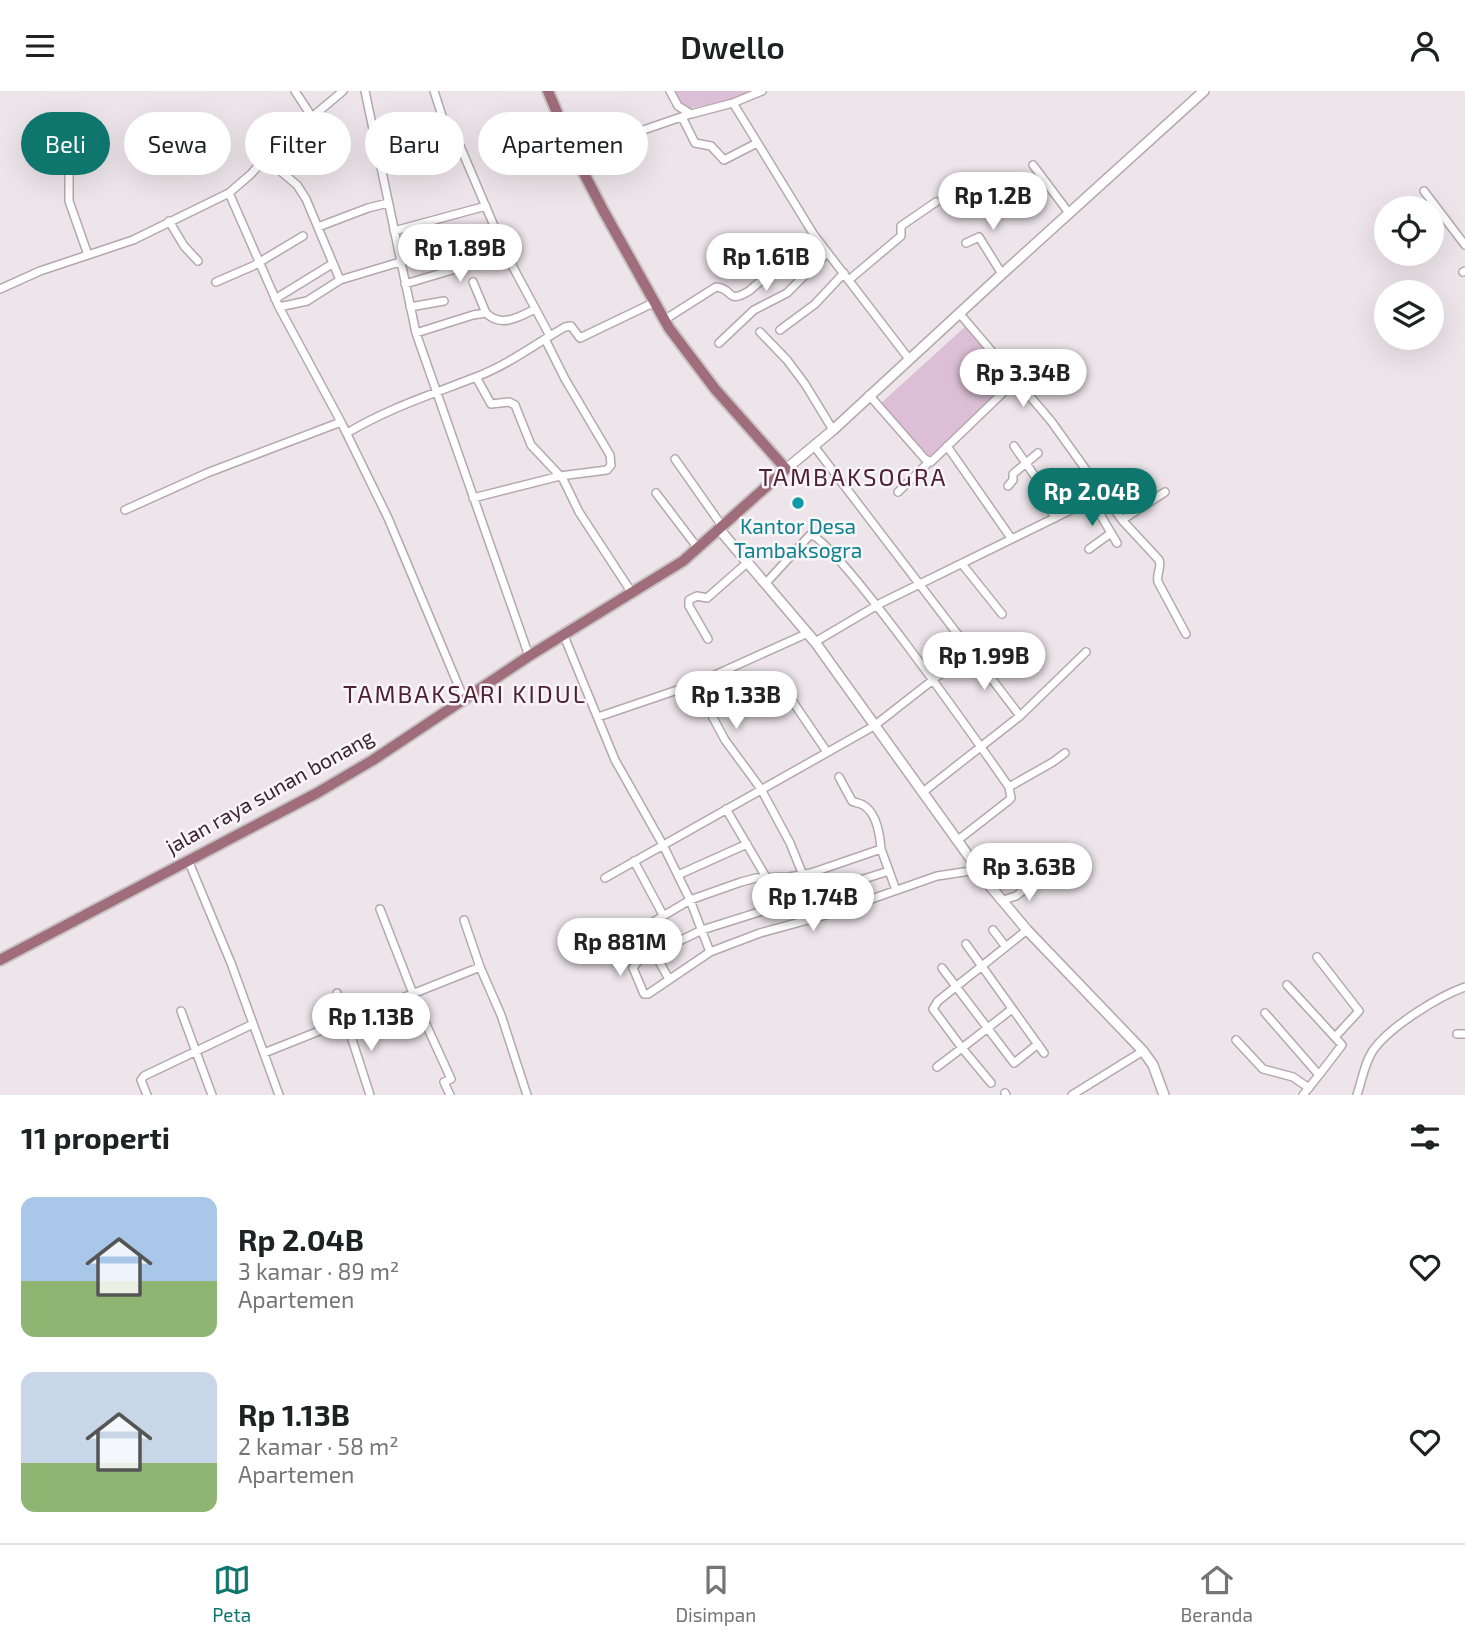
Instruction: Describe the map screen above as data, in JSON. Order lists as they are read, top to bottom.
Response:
{
  "streets": {
    "main road": ["jalan raya sunan bonang"]
  },
  "districts": ["TAMBAKSOGRA", "TAMBAKSARI KIDUL"],
  "places": ["Kantor Desa Tambaksogra"],
  "page": {
    "header": "Dwello",
    "chip": [
      "Beli",
      "Sewa",
      "Filter",
      "Baru",
      "Apartemen"
    ],
    "price": [
      "Rp 1.2B",
      "Rp 1.89B",
      "Rp 1.61B",
      "Rp 3.34B",
      "Rp 2.04B",
      "Rp 1.99B",
      "Rp 1.33B",
      "Rp 3.63B",
      "Rp 1.74B",
      "Rp 881M",
      "Rp 1.13B"
    ],
    "heading": "11 properti",
    "list": [
      {
        "name": "Rp 2.04B",
        "note": "3 kamar · 89 m² · Apartemen"
      },
      {
        "name": "Rp 1.13B",
        "note": "2 kamar · 58 m² · Apartemen"
      }
    ],
    "tabs": ["Peta", "Disimpan", "Beranda"]
  }
}
